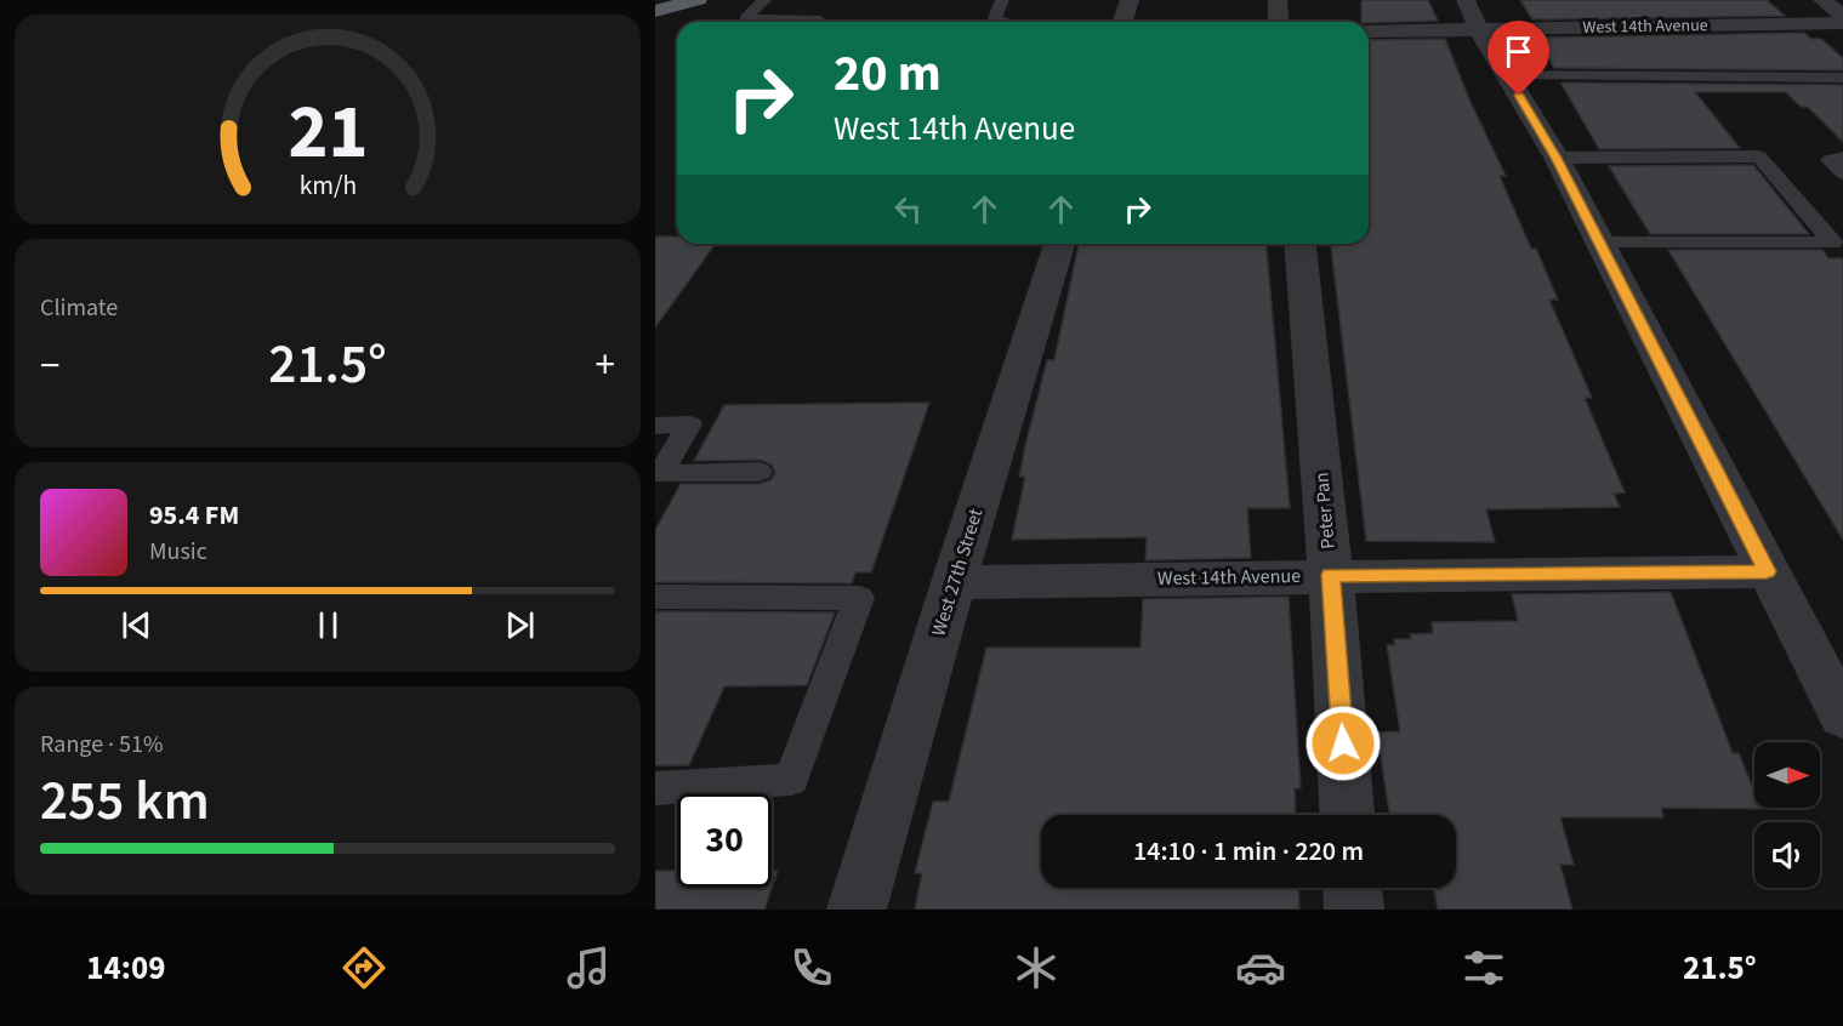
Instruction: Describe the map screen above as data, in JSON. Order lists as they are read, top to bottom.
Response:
{
  "streets": {
    "street": ["West 14th Avenue", "Peter Pan", "West 27th Street"]
  },
  "crossings": [
    ["West 14th Avenue", "Peter Pan"],
    ["West 14th Avenue", "West 27th Street"]
  ],
  "north": "right",
  "page": {
    "turn": ["20 m", "West 14th Avenue"],
    "tile": [
      "Climate",
      ["Range · 51%", "255 km"]
    ],
    "heat": ["−", "21.5°", "+"],
    "song": ["95.4 FM", "Music"],
    "limit": "30",
    "trip": "14:10 · 1 min · 220 m",
    "tabs": ["14:09", "21.5°"],
    "gauge": ["21", "km/h"]
  }
}
